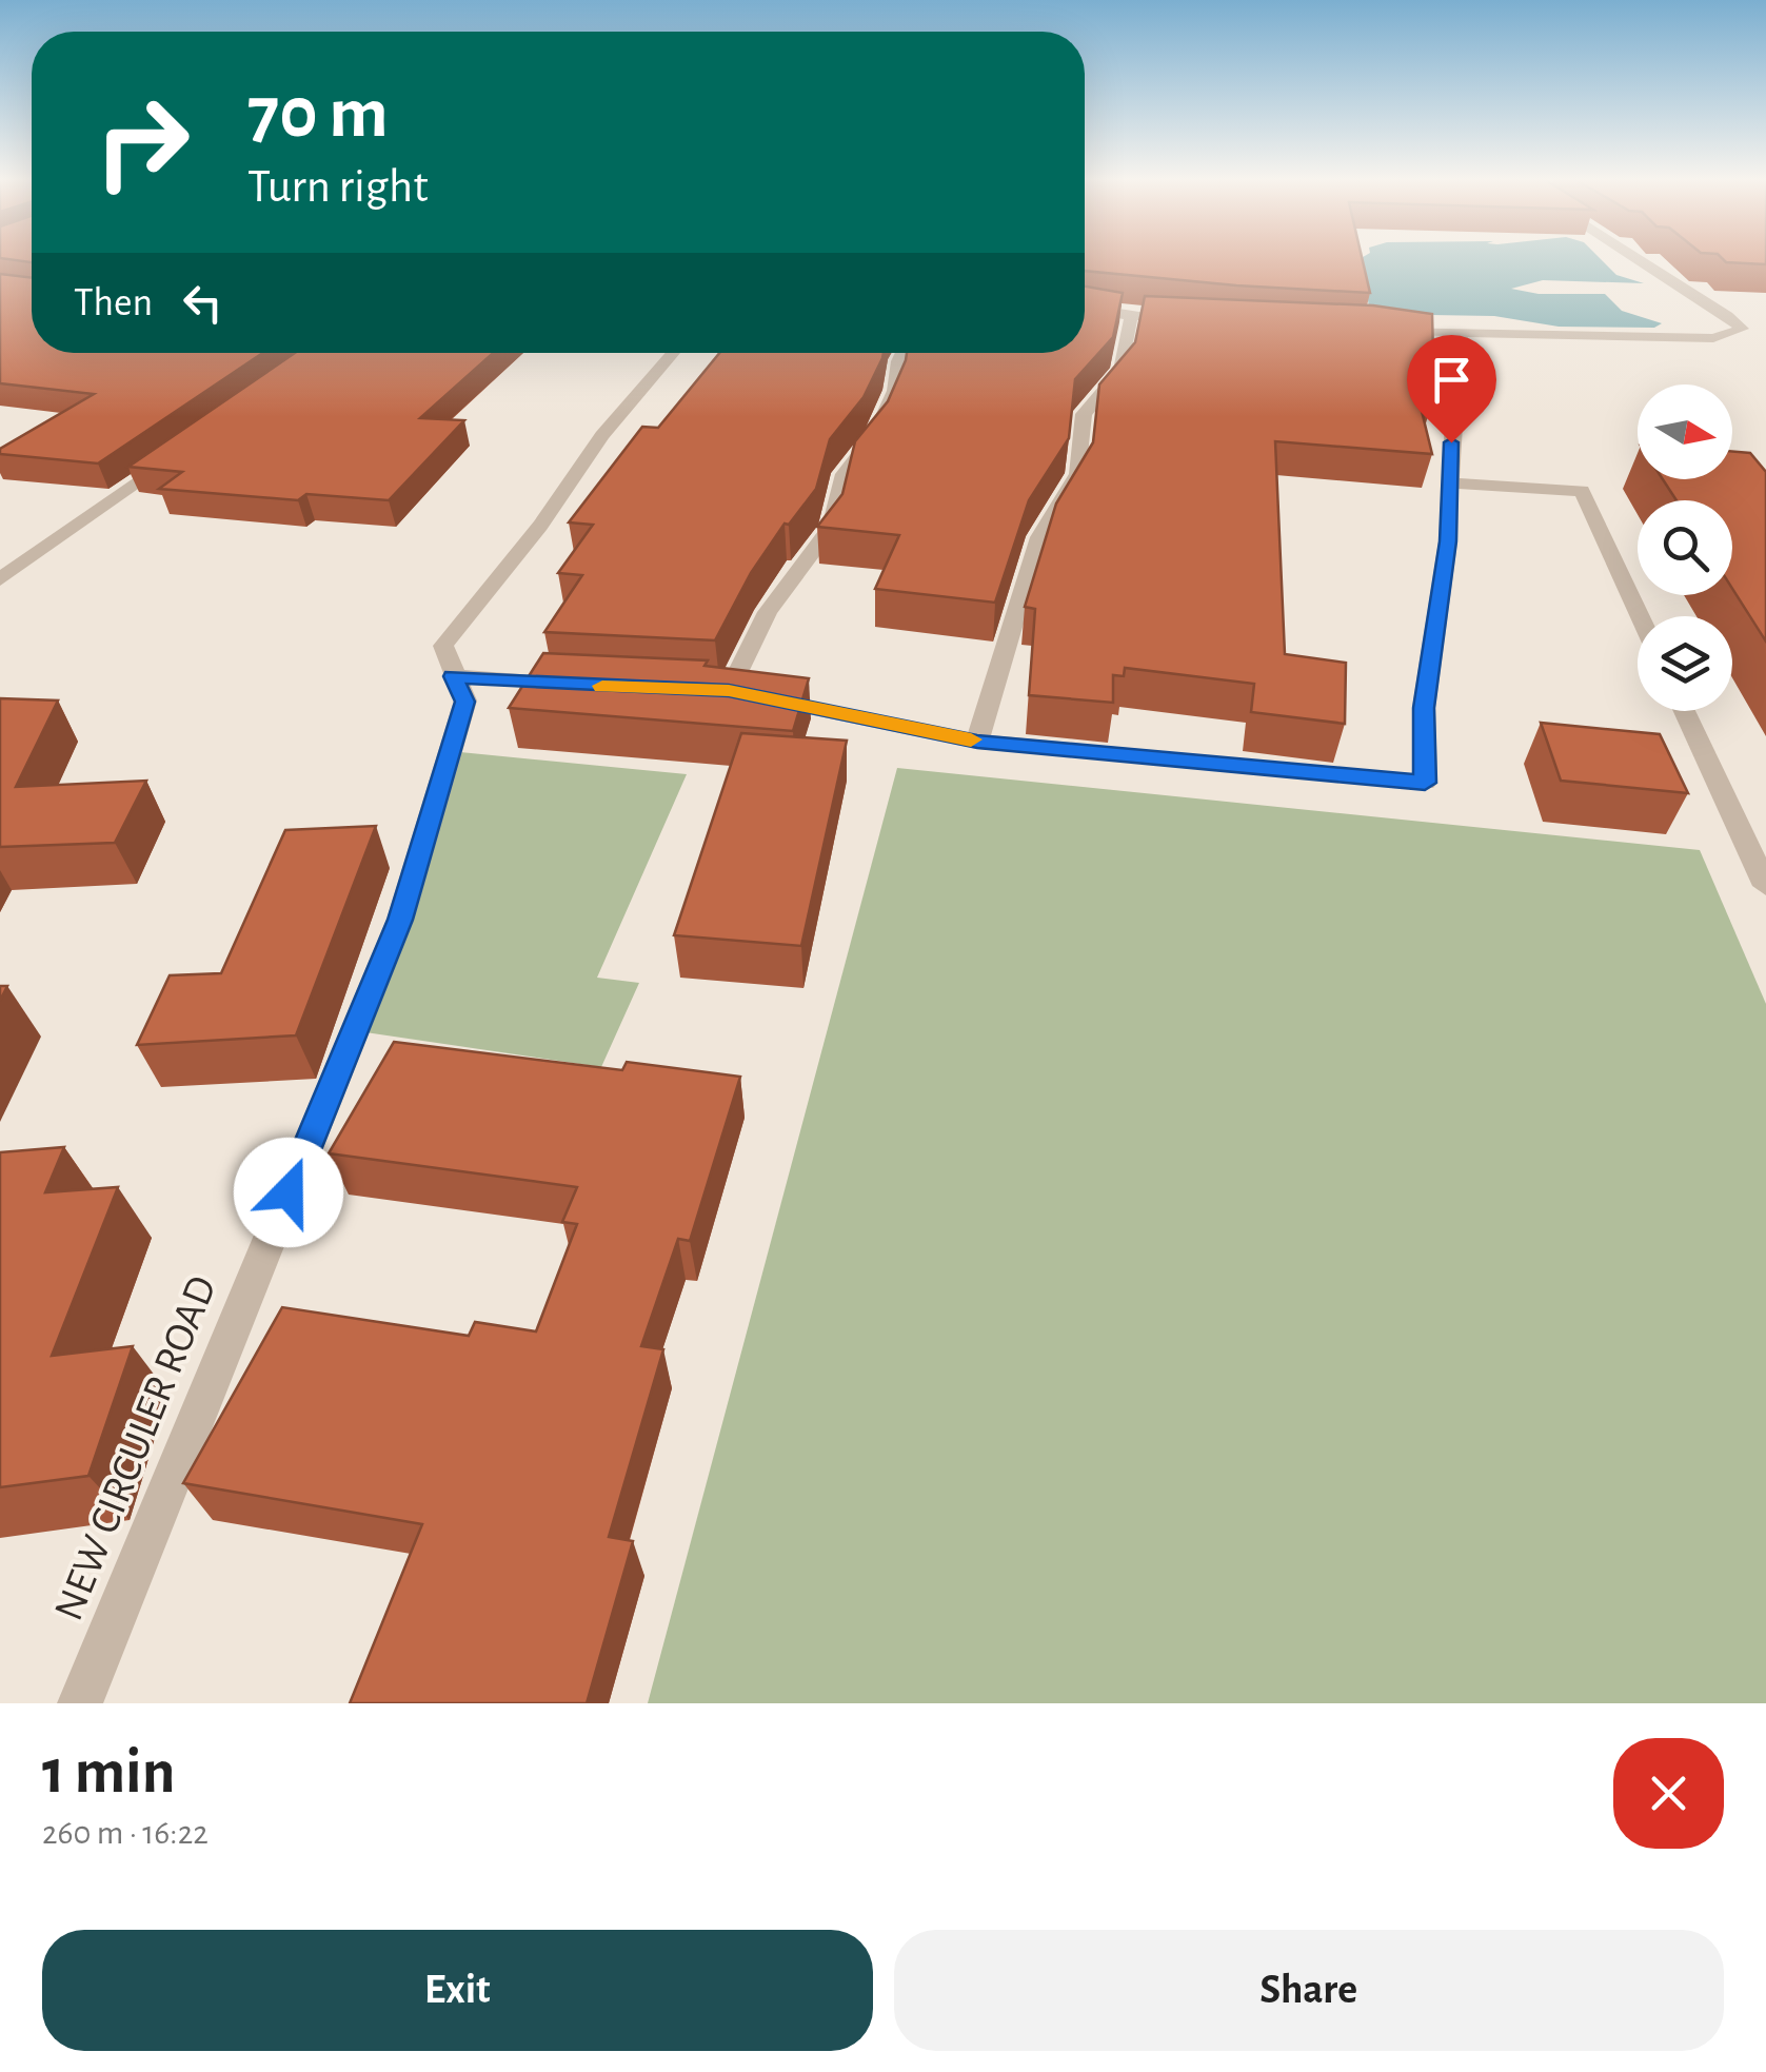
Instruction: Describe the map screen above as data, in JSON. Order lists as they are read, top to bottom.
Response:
{
  "streets": {
    "street": ["NEW CIRCULER ROAD"]
  },
  "north": "right",
  "page": {
    "turn": ["70 m", "Turn right"],
    "then": "Then",
    "heading": ["1 min", "260 m · 16:22"],
    "buttons": ["Exit", "Share"]
  }
}
